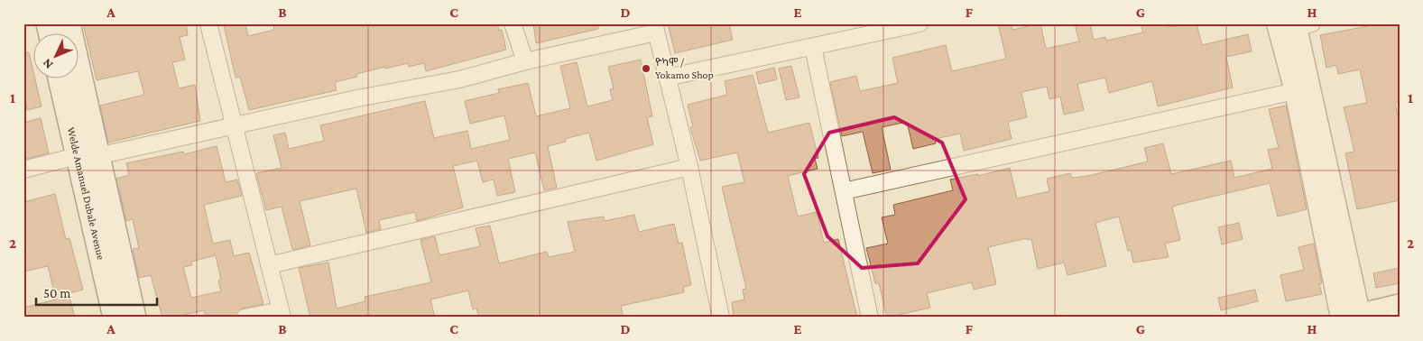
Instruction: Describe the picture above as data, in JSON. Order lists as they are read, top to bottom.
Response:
{
  "streets": {
    "main road": ["Welde Amanuel Dubale Avenue"]
  },
  "places": ["ዮካሞ / Yokamo Shop"],
  "scale_bar": "50 m",
  "north": "bottom left",
  "grid": {
    "columns": [
      "A",
      "B",
      "C",
      "D",
      "E",
      "F",
      "G",
      "H"
    ],
    "rows": ["1", "2"]
  }
}
